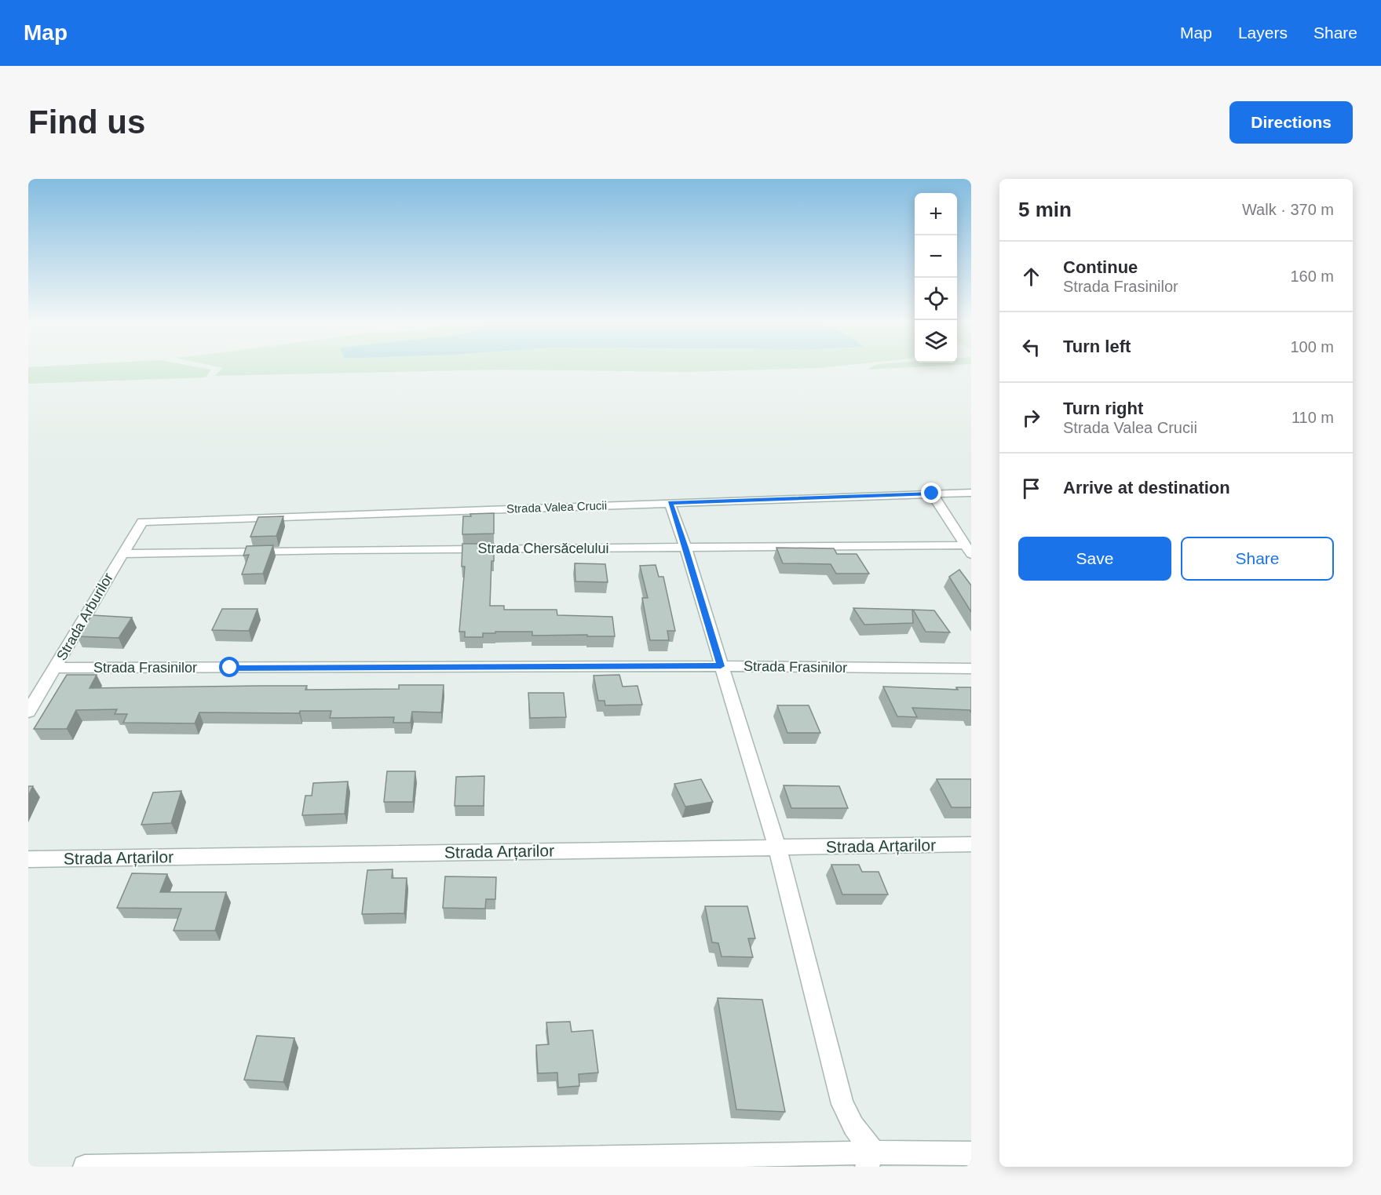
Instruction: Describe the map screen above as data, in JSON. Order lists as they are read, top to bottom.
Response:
{
  "streets": {
    "street": [
      "Strada Valea Crucii",
      "Strada Chersăcelului",
      "Strada Arburilor",
      "Strada Frasinilor",
      "Strada Arțarilor"
    ]
  },
  "crossings": [
    ["Strada Valea Crucii", "Strada Arburilor"],
    ["Strada Chersăcelului", "Strada Arburilor"],
    ["Strada Arburilor", "Strada Frasinilor"]
  ],
  "page": {
    "header": "Map",
    "nav": ["Map", "Layers", "Share"],
    "buttons": [
      "Directions",
      ["Save", "Share"]
    ],
    "title": "Find us",
    "heading": ["5 min", "Walk · 370 m"],
    "map_buttons": ["+", "−"],
    "list": [
      ["Continue", "Strada Frasinilor", "160 m"],
      ["Turn left", "100 m"],
      ["Turn right", "Strada Valea Crucii", "110 m"],
      "Arrive at destination"
    ]
  }
}
